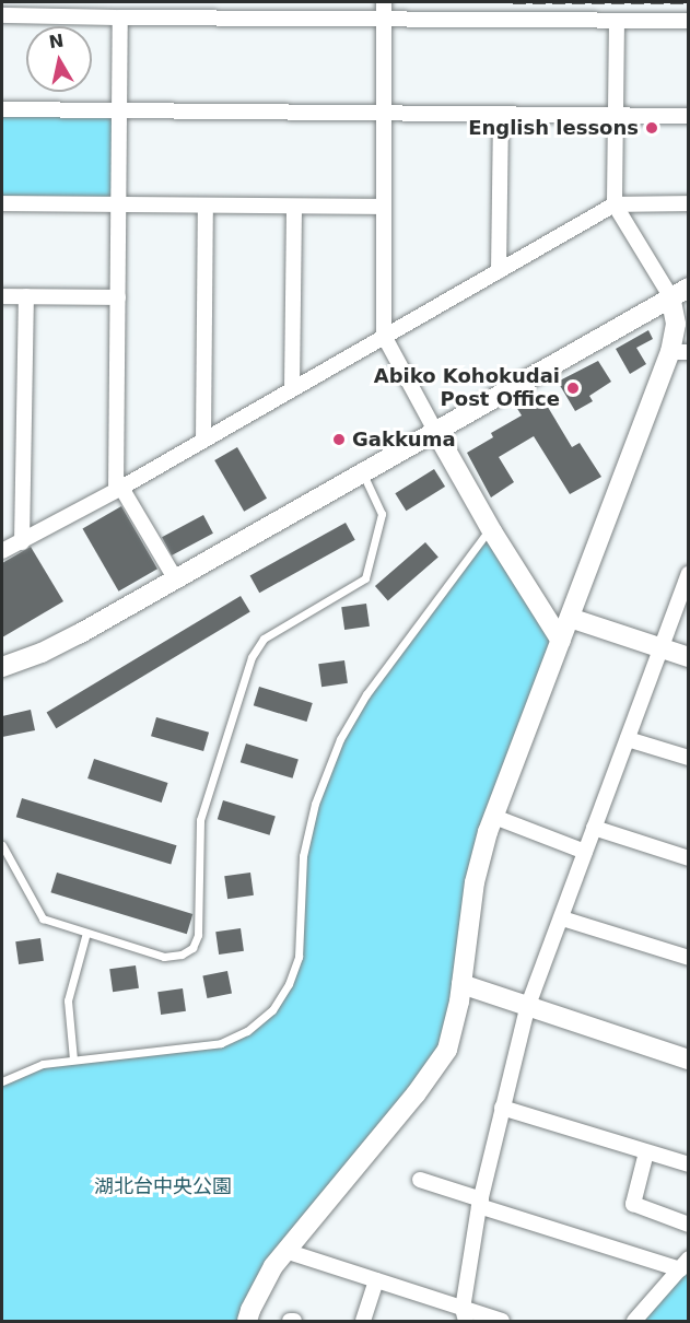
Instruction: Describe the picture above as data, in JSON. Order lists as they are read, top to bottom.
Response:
{
  "parks": ["湖北台中央公園"],
  "places": ["English lessons", "Abiko Kohokudai Post Office", "Gakkuma"],
  "north": "top"
}
